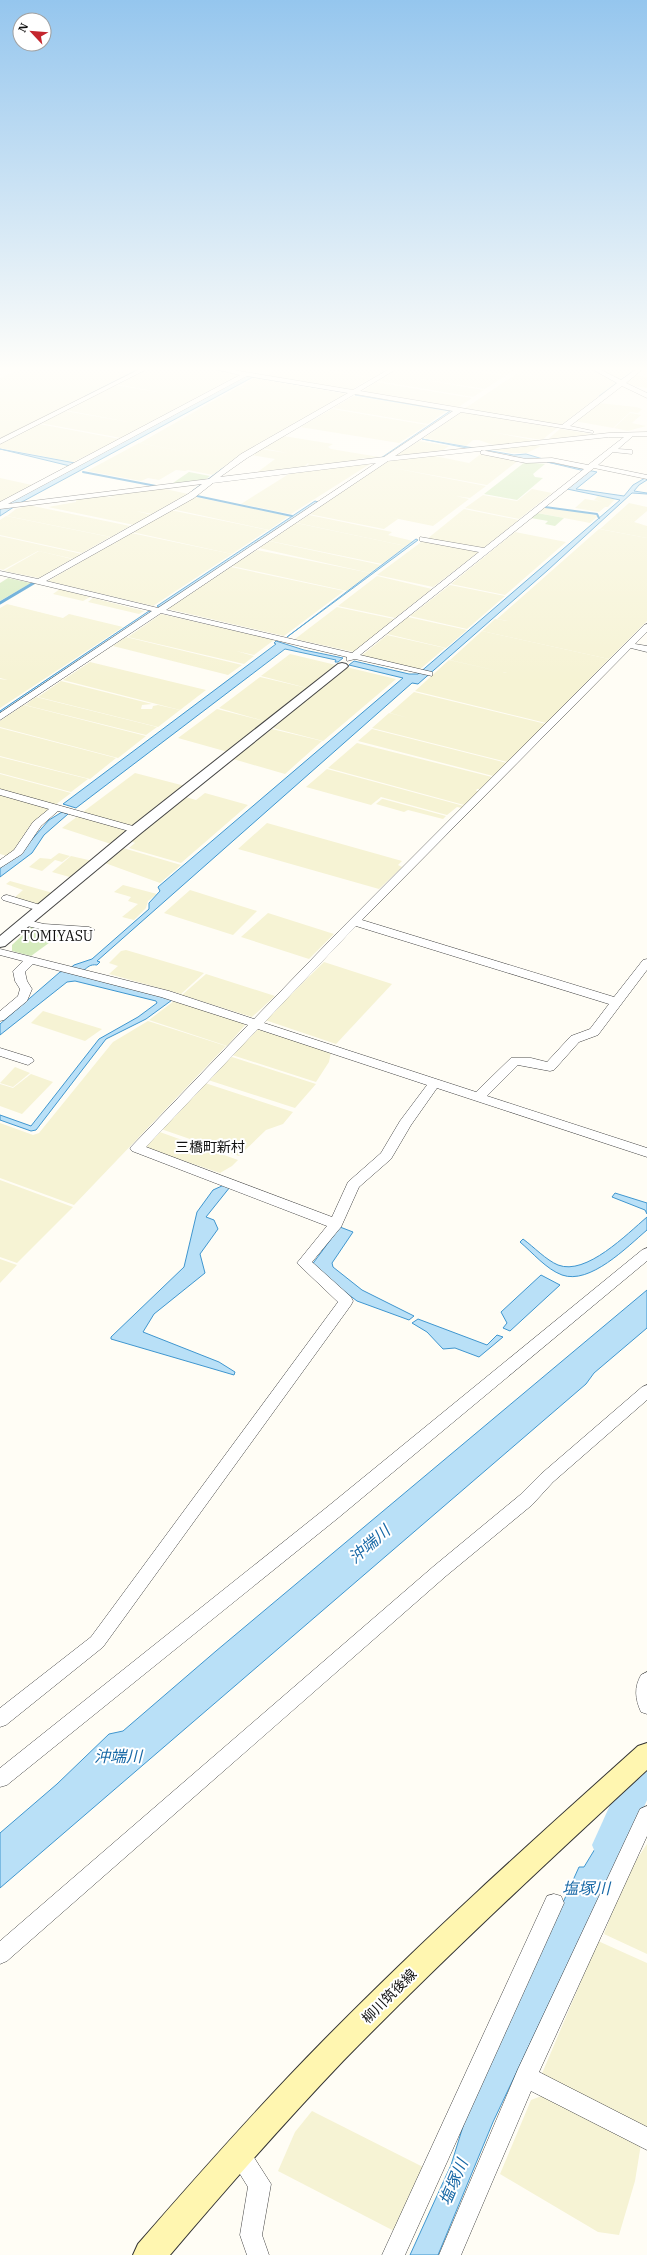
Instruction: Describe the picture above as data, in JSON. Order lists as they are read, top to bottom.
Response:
{
  "streets": {
    "main road": ["柳川筑後線"]
  },
  "districts": ["TOMIYASU", "三橋町新村"],
  "water": ["沖端川", "塩塚川"],
  "north": "top left"
}
